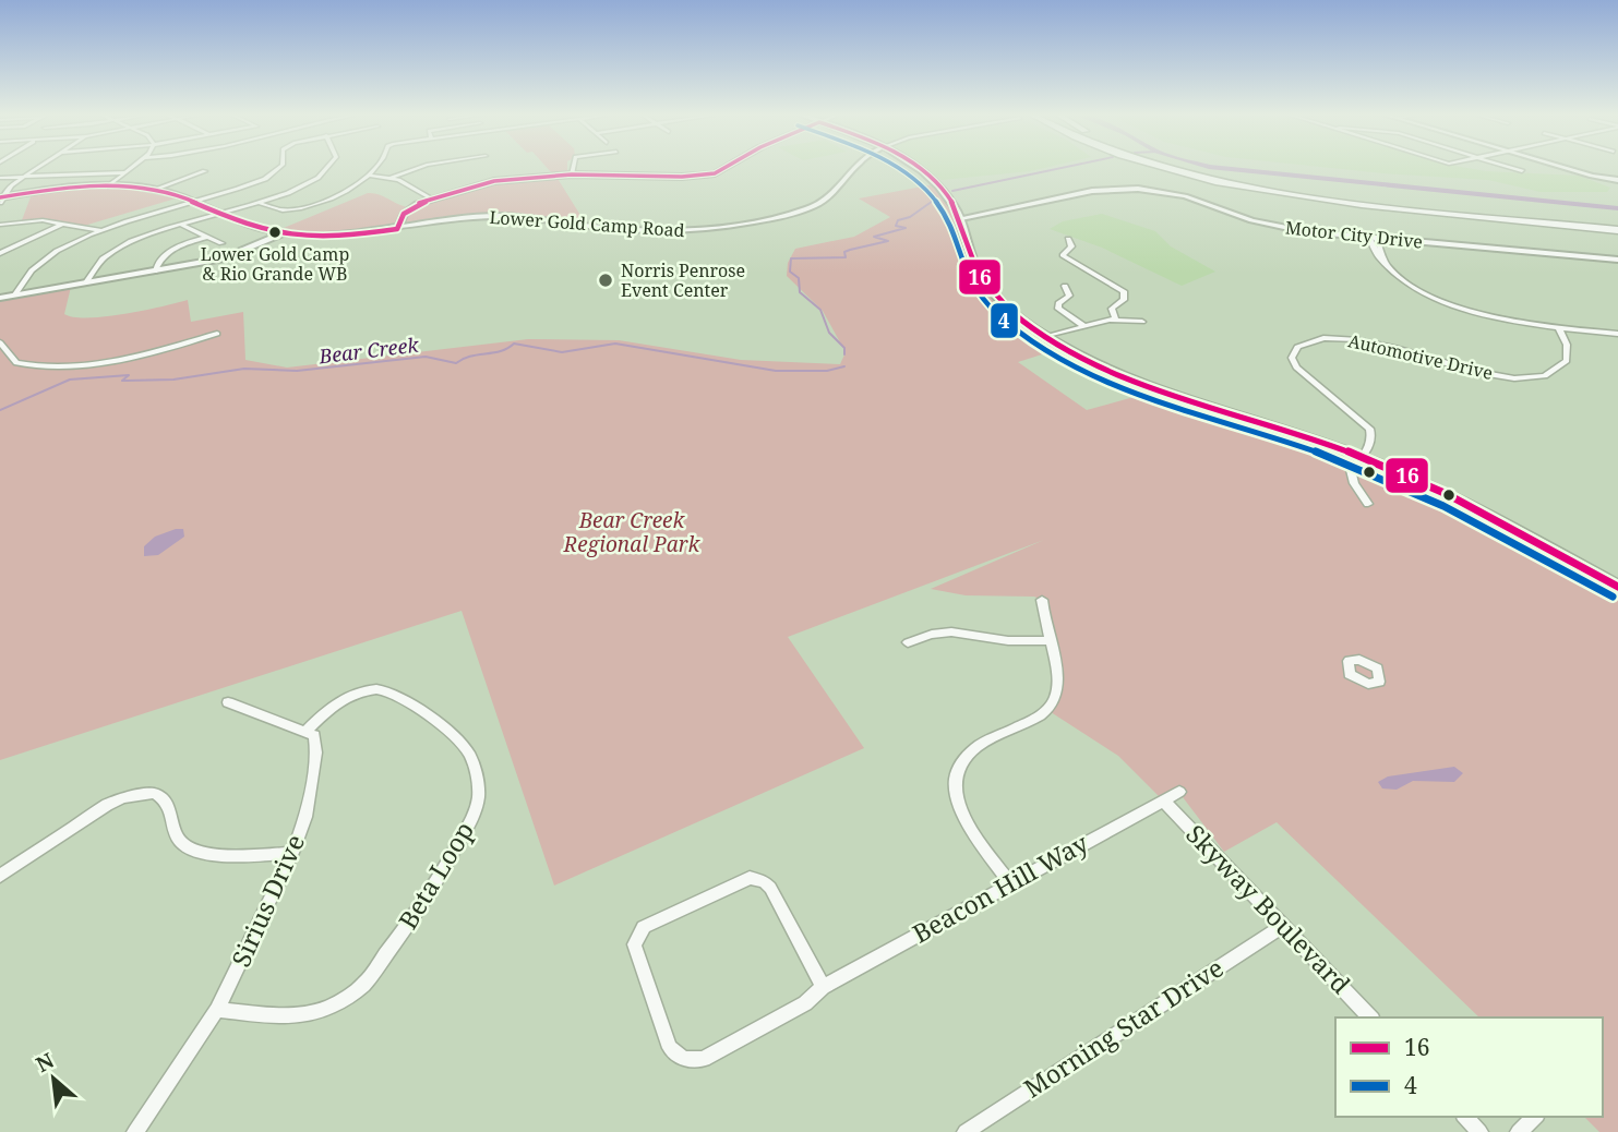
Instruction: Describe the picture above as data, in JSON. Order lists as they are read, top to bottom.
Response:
{
  "streets": {
    "street": [
      "Lower Gold Camp Road",
      "Motor City Drive",
      "Automotive Drive",
      "Beta Loop",
      "Beacon Hill Way",
      "Sirius Drive",
      "Skyway Boulevard",
      "Morning Star Drive"
    ]
  },
  "crossings": [
    ["Beta Loop", "Sirius Drive"],
    ["Beacon Hill Way", "Skyway Boulevard"],
    ["Skyway Boulevard", "Morning Star Drive"]
  ],
  "water": ["Bear Creek"],
  "parks": ["Bear Creek Regional Park"],
  "places": ["Lower Gold Camp & Rio Grande WB", "Norris Penrose Event Center"],
  "lines": ["transit line 16", "transit line 4"],
  "legend": ["16", "4"],
  "north": "top left"
}
